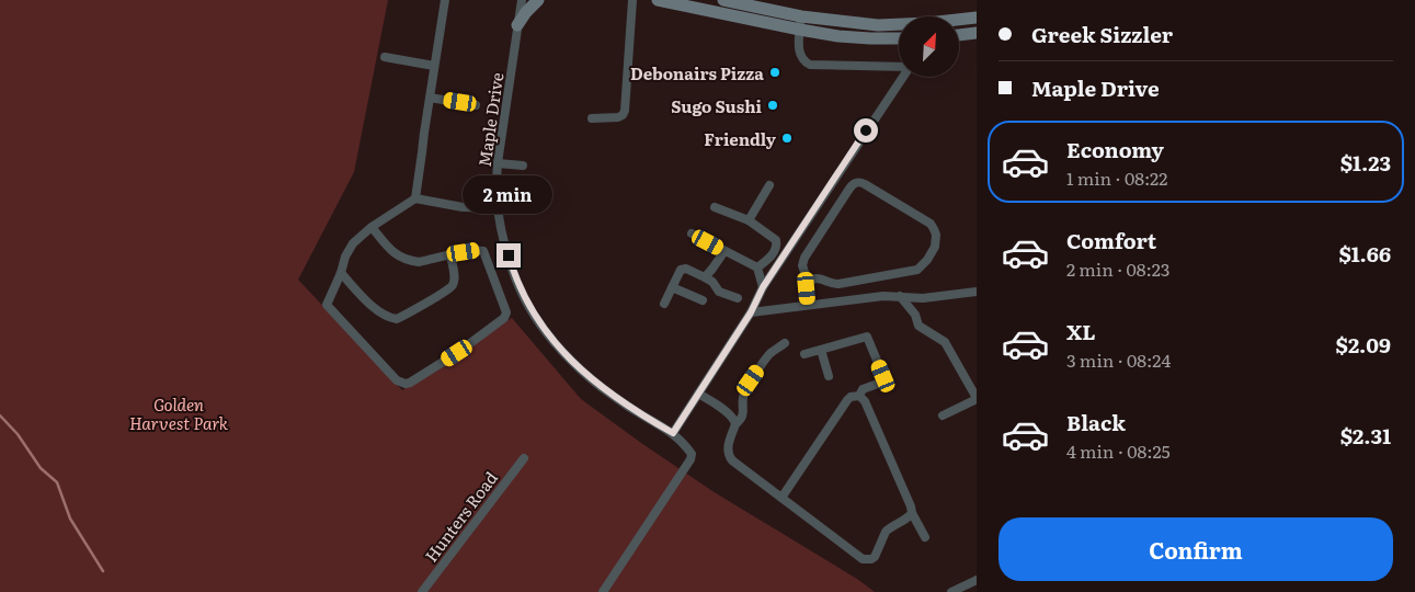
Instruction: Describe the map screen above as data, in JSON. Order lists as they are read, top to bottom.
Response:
{
  "streets": {
    "street": ["Maple Drive", "Hunters Road"]
  },
  "parks": ["Golden Harvest Park"],
  "places": ["Debonairs Pizza", "Sugo Sushi", "Friendly"],
  "north": "top right",
  "page": {
    "banner": ["Greek Sizzler", "Maple Drive"],
    "list": [
      {
        "name": "Economy",
        "note": "1 min · 08:22",
        "value": "$1.23"
      },
      {
        "name": "Comfort",
        "note": "2 min · 08:23",
        "value": "$1.66"
      },
      {
        "name": "XL",
        "note": "3 min · 08:24",
        "value": "$2.09"
      },
      {
        "name": "Black",
        "note": "4 min · 08:25",
        "value": "$2.31"
      }
    ],
    "bubble": "2 min",
    "buttons": "Confirm"
  }
}
